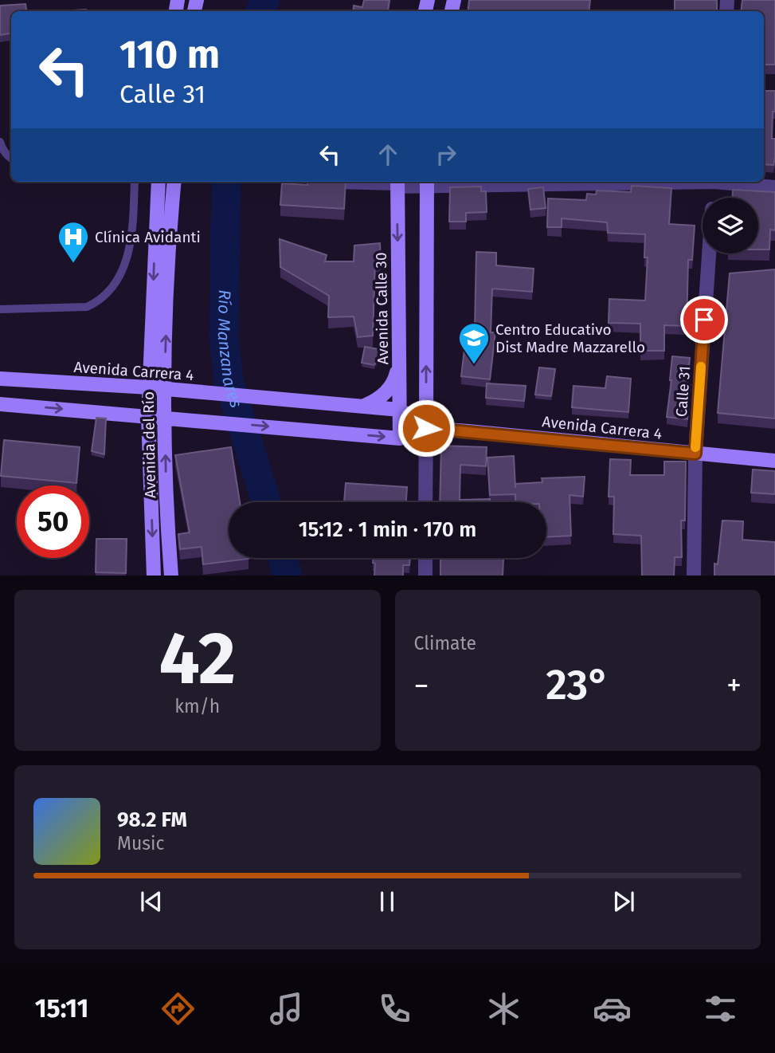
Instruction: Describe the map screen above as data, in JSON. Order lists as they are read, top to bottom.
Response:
{
  "streets": {
    "main road": ["Avenida Calle 30", "Avenida Carrera 4", "Avenida del Río"],
    "street": ["Calle 31"]
  },
  "crossings": [
    ["Avenida Calle 30", "Avenida Carrera 4"],
    ["Avenida Carrera 4", "Calle 31"],
    ["Avenida Carrera 4", "Avenida del Río"]
  ],
  "water": ["Río Manzanares"],
  "places": {
    "hospital": ["Clínica Avidanti"],
    "school or university": ["Centro Educativo Dist Madre Mazzarello"]
  },
  "page": {
    "turn": ["110 m", "Calle 31"],
    "limit": "50",
    "trip": "15:12 · 1 min · 170 m",
    "tile": [
      ["42", "km/h"],
      "Climate"
    ],
    "heat": ["−", "23°", "+"],
    "song": ["98.2 FM", "Music"],
    "tabs": "15:11"
  }
}
